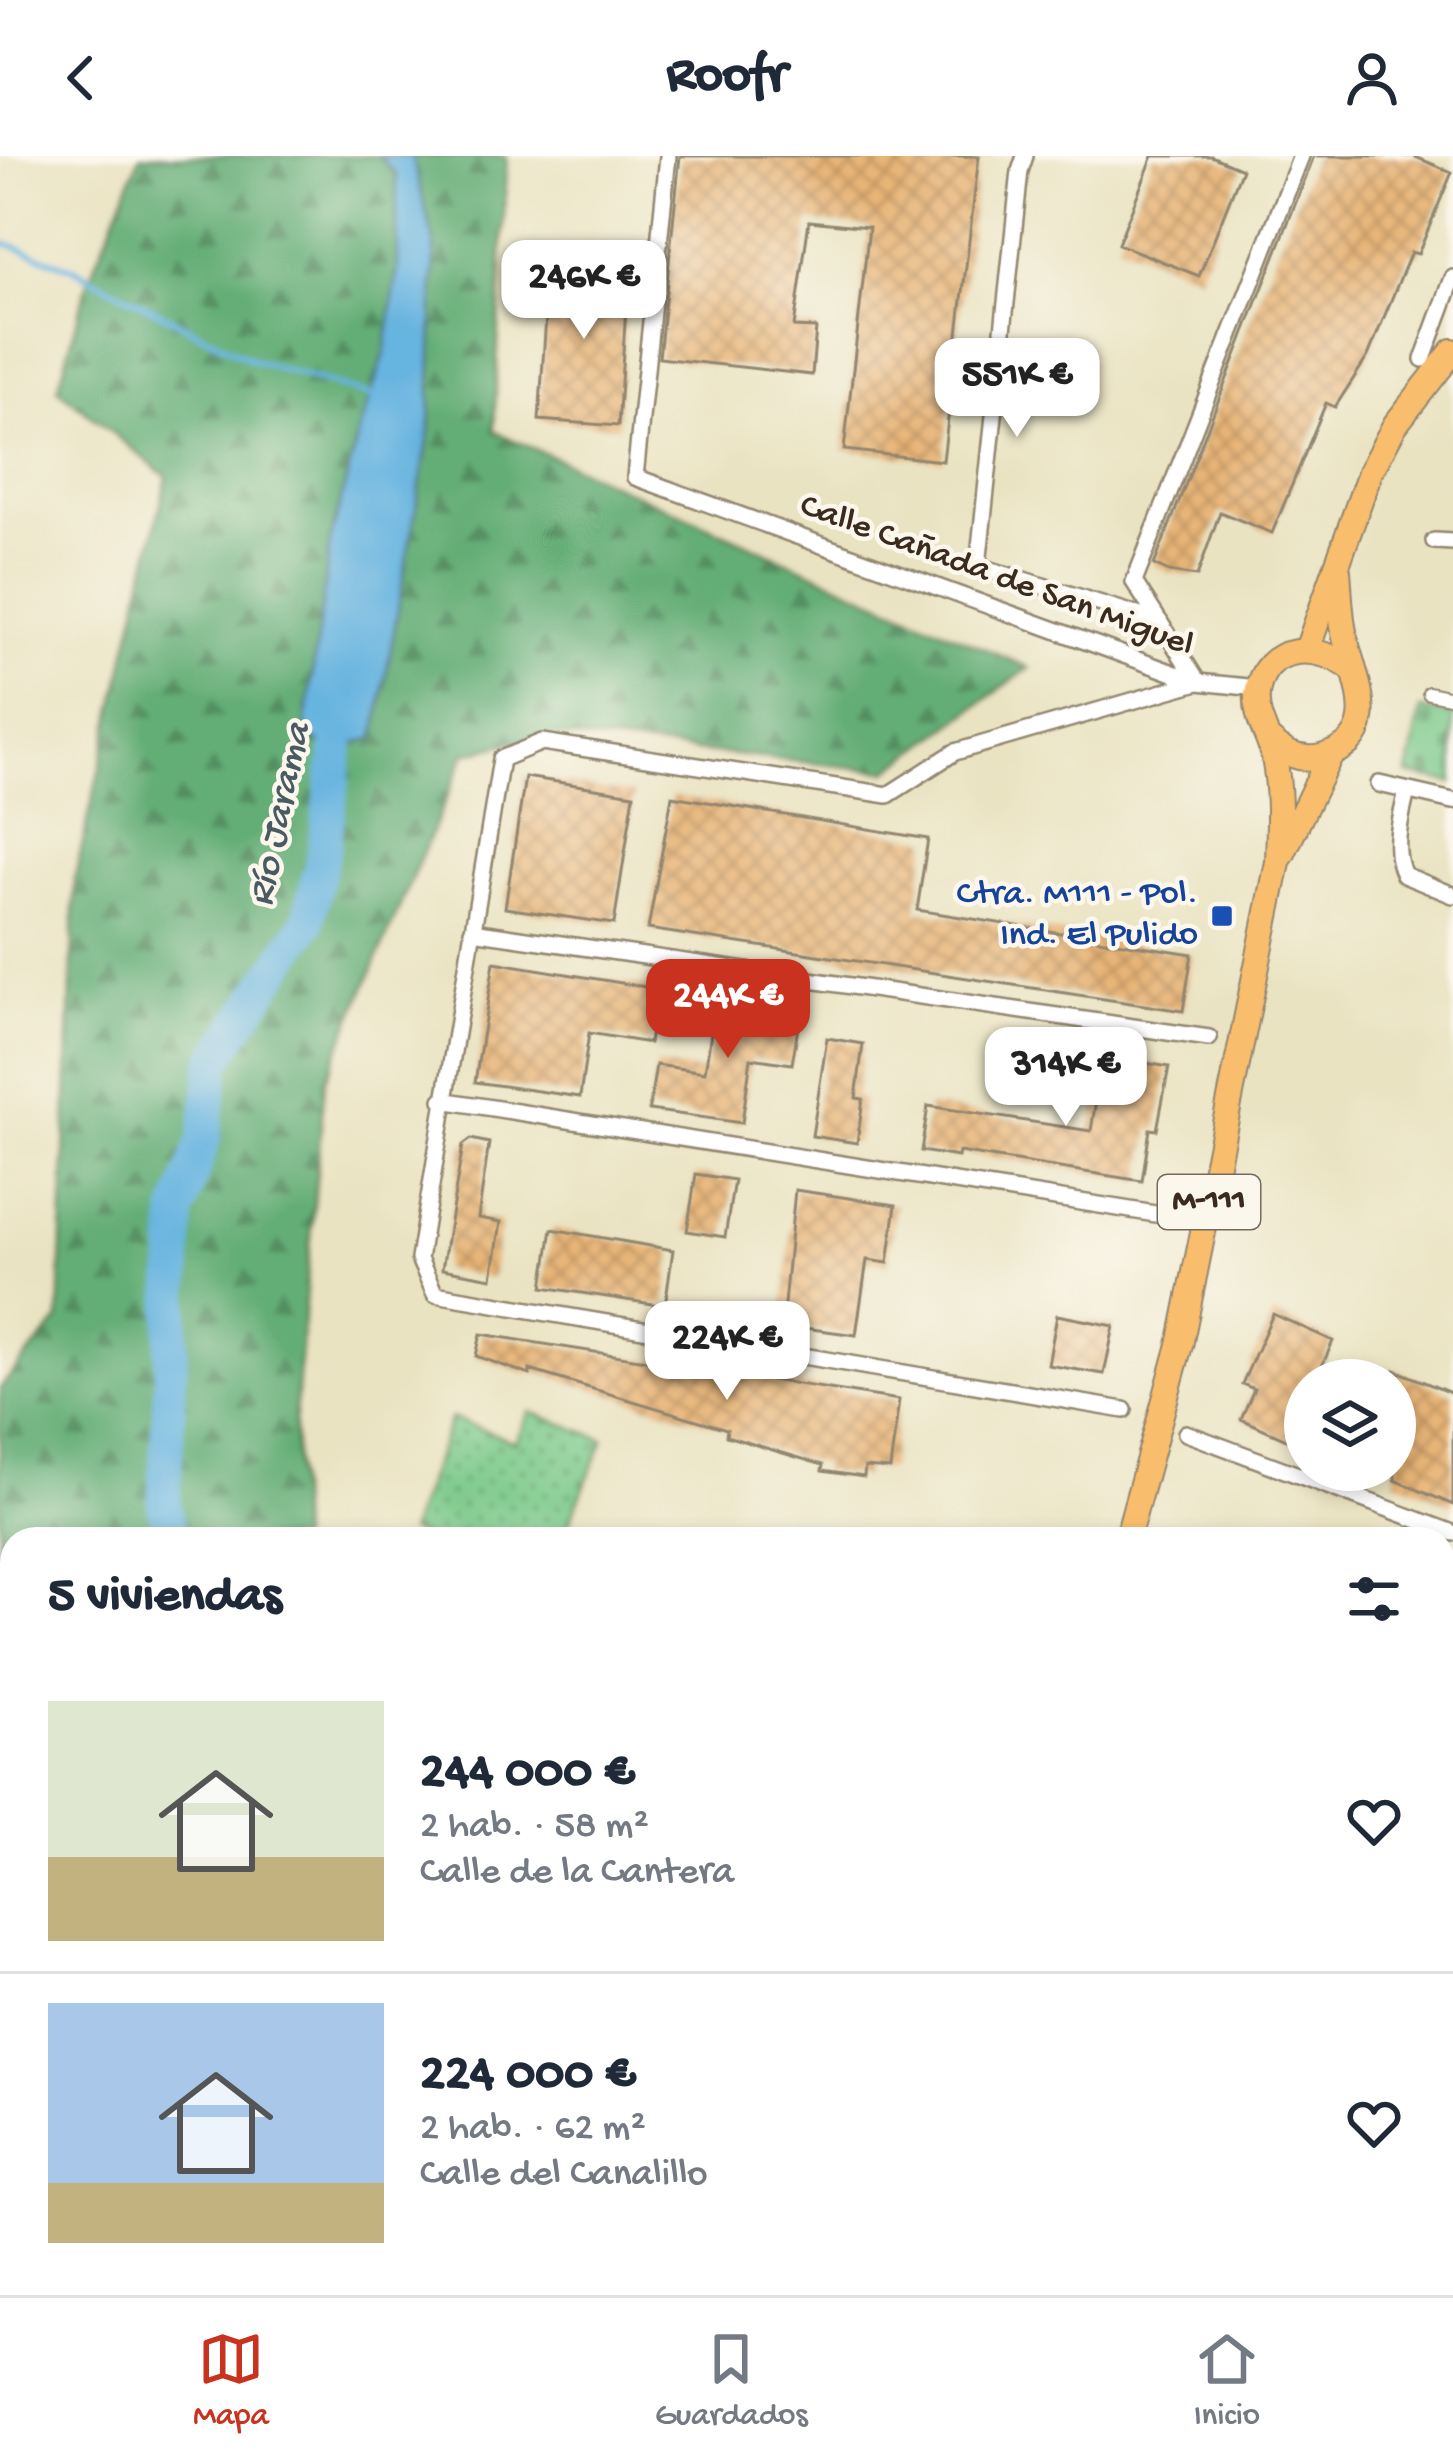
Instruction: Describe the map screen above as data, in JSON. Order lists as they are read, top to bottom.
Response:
{
  "streets": {
    "main road": ["M-111"],
    "street": ["Calle Cañada de San Miguel"]
  },
  "water": ["Río Jarama"],
  "places": {
    "transit": ["Ctra. M111 - Pol. Ind. El Pulido"]
  },
  "page": {
    "header": "Roofr",
    "price": [
      "246K €",
      "551K €",
      "244K €",
      "314K €",
      "224K €"
    ],
    "heading": "5 viviendas",
    "list": [
      {
        "name": "244 000 €",
        "note": "2 hab. · 58 m² · Calle de la Cantera"
      },
      {
        "name": "224 000 €",
        "note": "2 hab. · 62 m² · Calle del Canalillo"
      }
    ],
    "tabs": ["Mapa", "Guardados", "Inicio"]
  }
}
